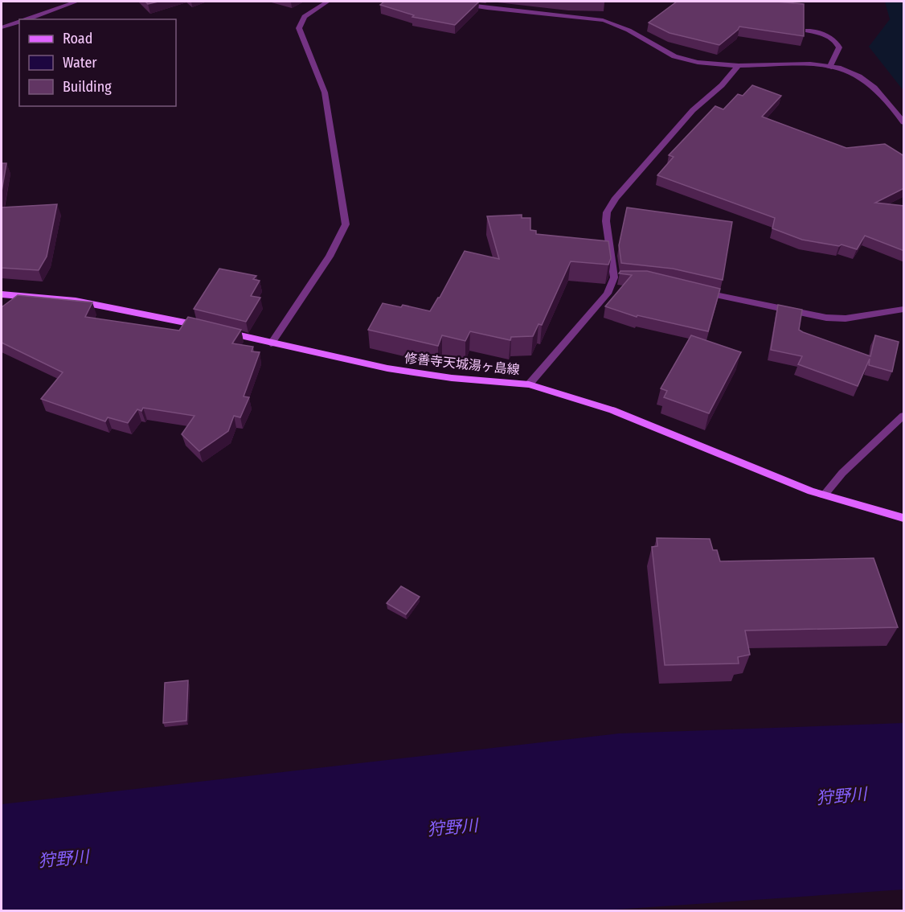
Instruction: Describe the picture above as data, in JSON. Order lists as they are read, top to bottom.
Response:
{
  "streets": {
    "main road": ["修善寺天城湯ヶ島線"]
  },
  "water": ["狩野川"],
  "legend": ["Road", "Water", "Building"]
}
